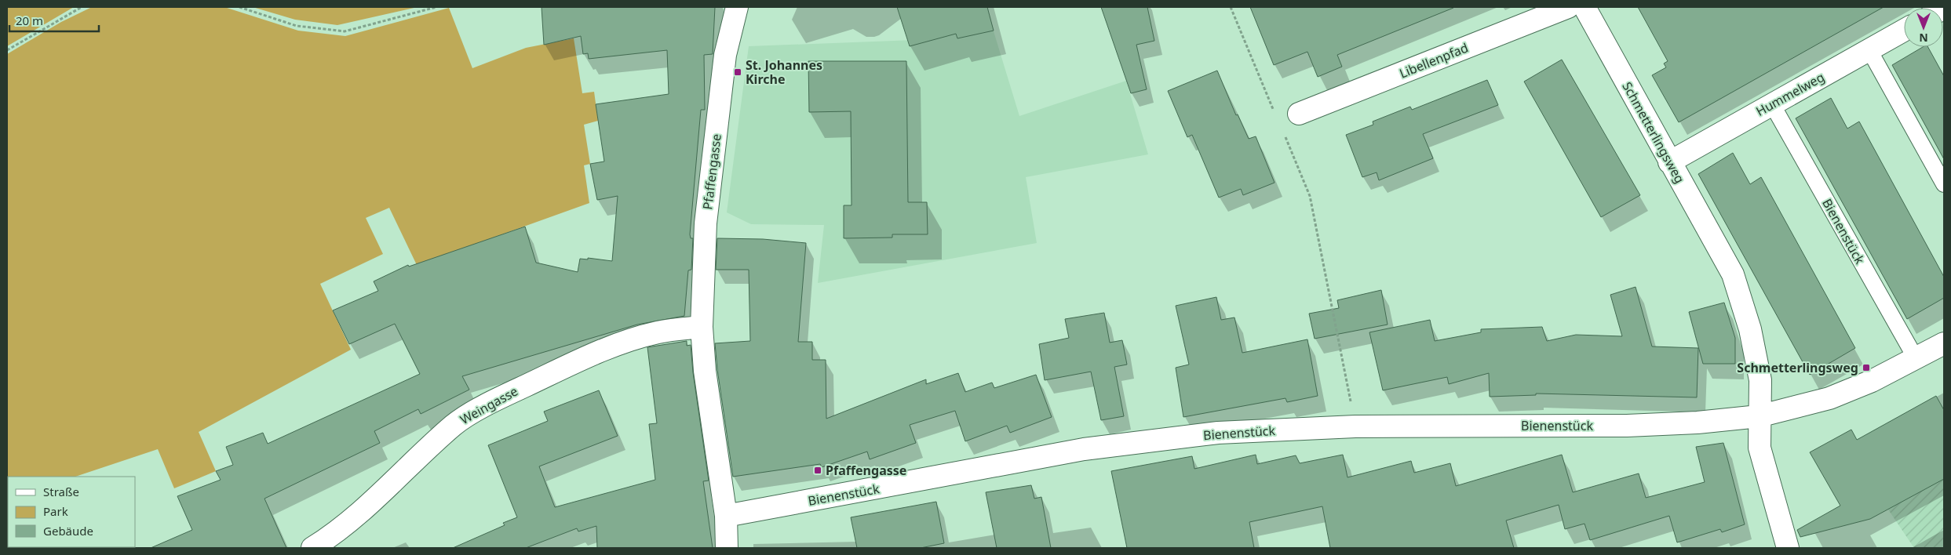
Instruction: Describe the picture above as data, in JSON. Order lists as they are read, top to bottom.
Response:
{
  "streets": {
    "street": [
      "Libellenpfad",
      "Hummelweg",
      "Schmetterlingsweg",
      "Pfaffengasse",
      "Bienenstück",
      "Weingasse"
    ]
  },
  "crossings": [
    ["Hummelweg", "Schmetterlingsweg"],
    ["Hummelweg", "Bienenstück"],
    ["Schmetterlingsweg", "Bienenstück"],
    ["Pfaffengasse", "Bienenstück"],
    ["Pfaffengasse", "Weingasse"]
  ],
  "places": {
    "transit": ["St. Johannes Kirche", "Schmetterlingsweg", "Pfaffengasse"]
  },
  "legend": ["Straße", "Park", "Gebäude"],
  "scale_bar": "20 m",
  "north": "bottom"
}
